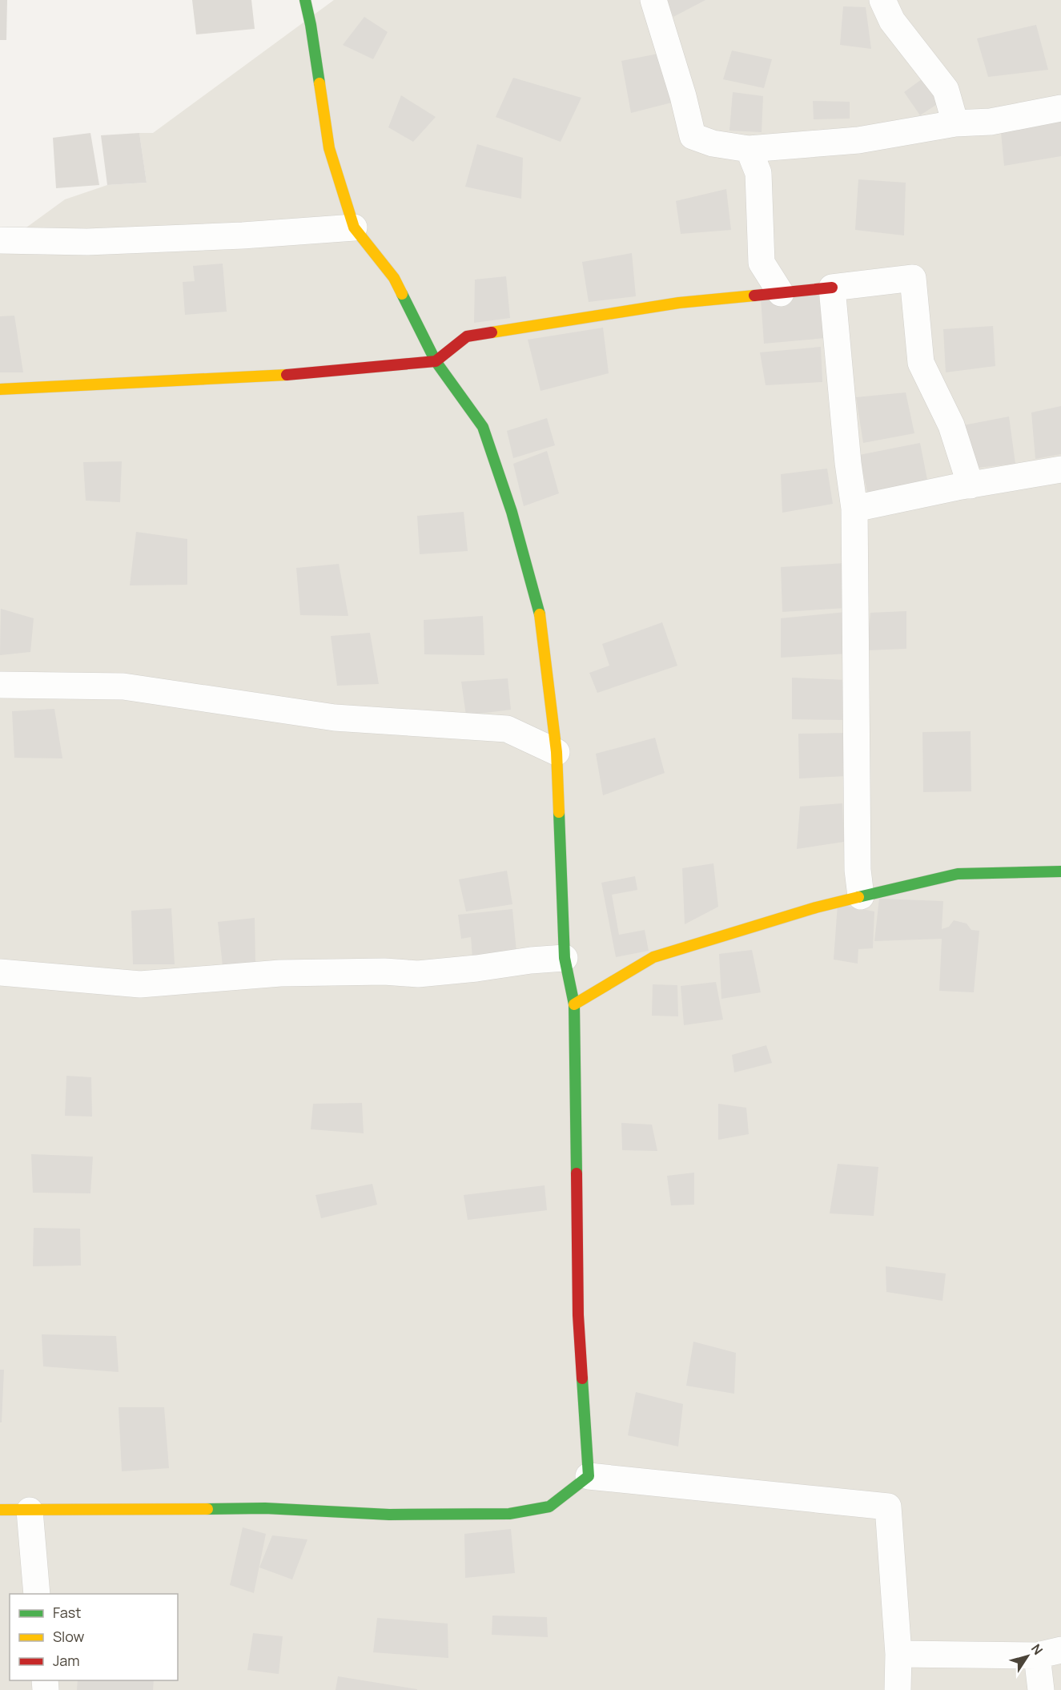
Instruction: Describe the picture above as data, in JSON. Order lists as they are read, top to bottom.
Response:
{
  "legend": ["Fast", "Slow", "Jam"],
  "north": "top right"
}
